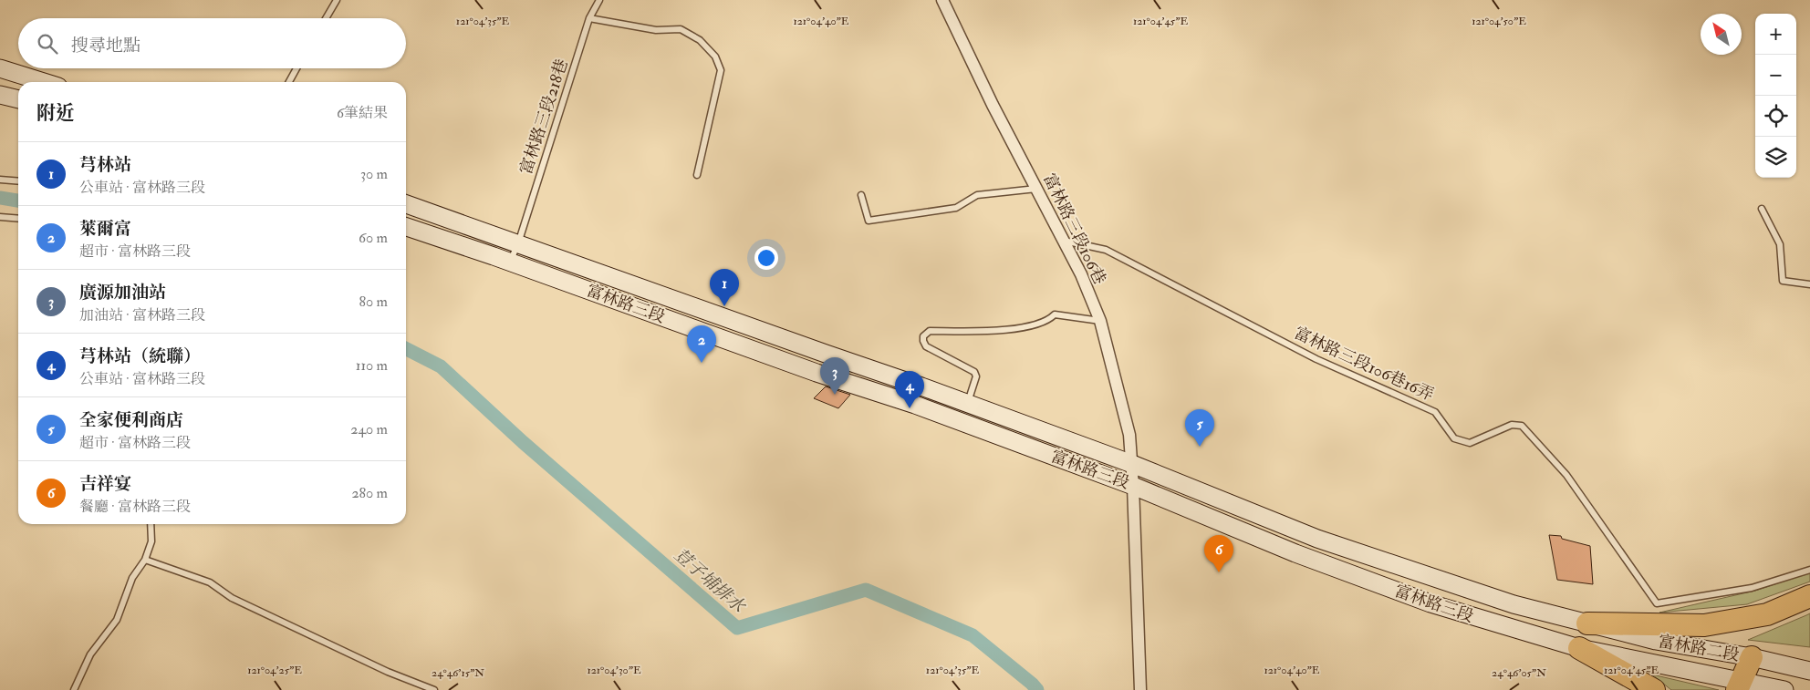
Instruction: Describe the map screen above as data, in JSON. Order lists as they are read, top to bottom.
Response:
{
  "streets": {
    "main road": ["富林路三段", "富林路二段"],
    "street": ["富林路三段106巷"],
    "lane": ["富林路三段218巷", "富林路三段106巷16弄"]
  },
  "crossings": [
    ["富林路三段218巷", "富林路三段"],
    ["富林路三段106巷", "富林路三段"],
    ["富林路三段106巷", "富林路三段106巷16弄"],
    ["富林路三段", "富林路二段"]
  ],
  "water": ["荳子埔排水"],
  "north": "top left",
  "page": {
    "map_buttons": ["+", "−"],
    "search": "搜尋地點",
    "heading": ["附近", "6筆結果"],
    "list": [
      {
        "mark": "1",
        "name": "芎林站",
        "note": "公車站 · 富林路三段",
        "value": "30 m"
      },
      {
        "mark": "2",
        "name": "萊爾富",
        "note": "超市 · 富林路三段",
        "value": "60 m"
      },
      {
        "mark": "3",
        "name": "廣源加油站",
        "note": "加油站 · 富林路三段",
        "value": "80 m"
      },
      {
        "mark": "4",
        "name": "芎林站（統聯）",
        "note": "公車站 · 富林路三段",
        "value": "110 m"
      },
      {
        "mark": "5",
        "name": "全家便利商店",
        "note": "超市 · 富林路三段",
        "value": "240 m"
      },
      {
        "mark": "6",
        "name": "吉祥宴",
        "note": "餐廳 · 富林路三段",
        "value": "280 m"
      }
    ],
    "pins": [
      "1",
      "2",
      "3",
      "4",
      "5",
      "6"
    ]
  },
  "coordinates": [
    "121°04'50\"E",
    "121°04'35\"E",
    "121°04'40\"E",
    "121°04'45\"E",
    "121°04'25\"E",
    "121°04'30\"E",
    "24°46'15\"N",
    "24°46'05\"N"
  ]
}
